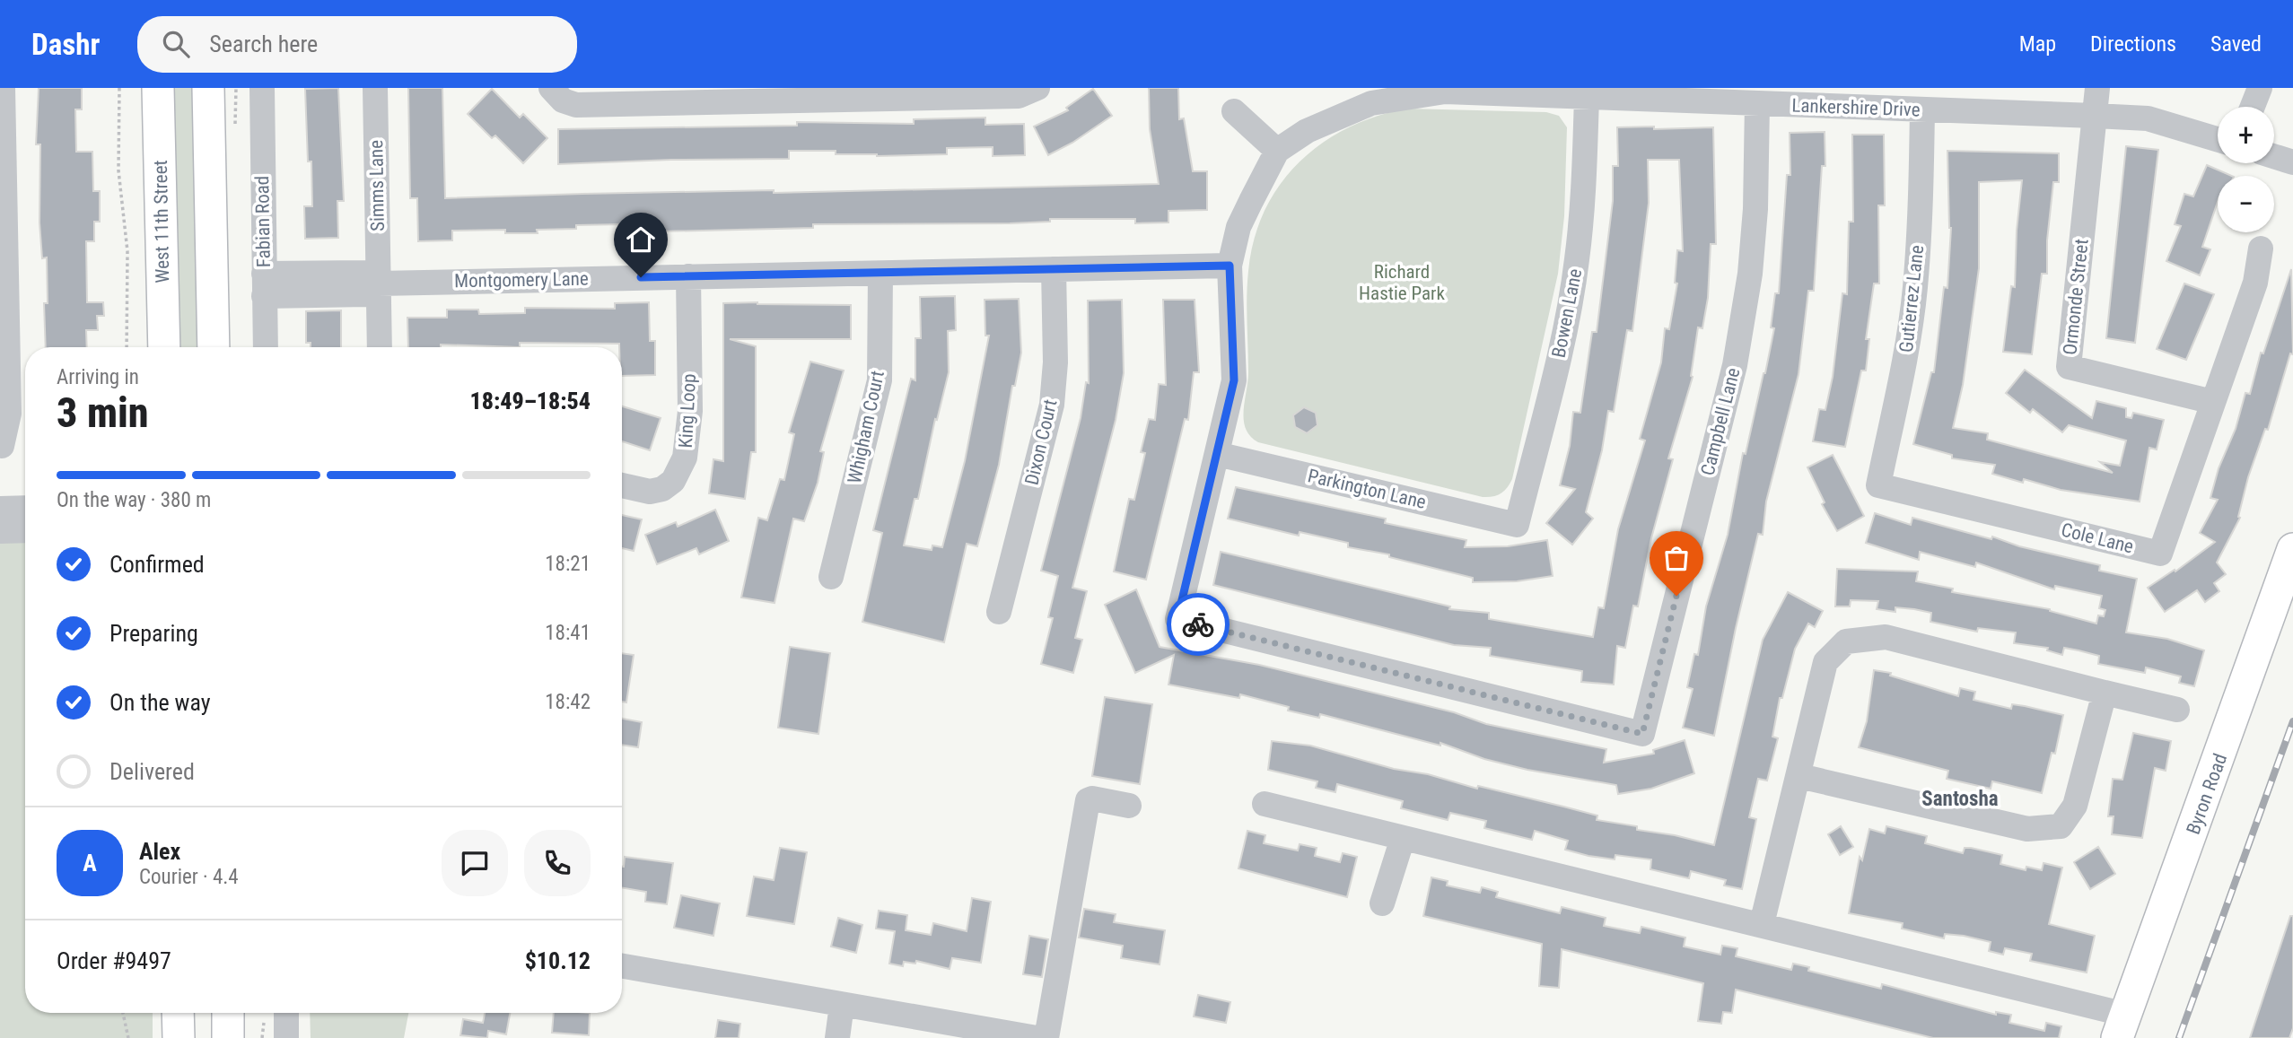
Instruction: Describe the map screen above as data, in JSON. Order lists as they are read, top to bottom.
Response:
{
  "streets": {
    "main road": ["West 11th Street", "Byron Road"],
    "street": [
      "Lankershire Drive",
      "Simms Lane",
      "Fabian Road",
      "Montgomery Lane",
      "Ormonde Street",
      "Gutierrez Lane",
      "Bowen Lane",
      "King Loop",
      "Campbell Lane",
      "Whigham Court",
      "Dixon Court",
      "Parkington Lane",
      "Cole Lane"
    ]
  },
  "crossings": [
    ["Lankershire Drive", "Montgomery Lane"],
    ["Lankershire Drive", "Ormonde Street"],
    ["Lankershire Drive", "Gutierrez Lane"],
    ["Lankershire Drive", "Bowen Lane"],
    ["Lankershire Drive", "Campbell Lane"],
    ["Lankershire Drive", "Parkington Lane"],
    ["Simms Lane", "Montgomery Lane"],
    ["Fabian Road", "Montgomery Lane"],
    ["Montgomery Lane", "King Loop"],
    ["Montgomery Lane", "Whigham Court"],
    ["Montgomery Lane", "Dixon Court"],
    ["Ormonde Street", "Cole Lane"],
    ["Gutierrez Lane", "Cole Lane"],
    ["Bowen Lane", "Parkington Lane"]
  ],
  "districts": ["Santosha"],
  "parks": ["Richard Hastie Park"],
  "page": {
    "header": "Dashr",
    "search": "Search here",
    "nav": ["Map", "Directions", "Saved"],
    "map_buttons": ["+", "−"],
    "heading": ["3 min", "Arriving in", "18:49–18:54"],
    "panel": [
      "Alex",
      "Courier · 4.4",
      "Order #9497",
      "$10.12"
    ],
    "bar": "On the way · 380 m",
    "list": [
      ["Confirmed", "18:21"],
      ["Preparing", "18:41"],
      ["On the way", "18:42"],
      "Delivered"
    ],
    "round": "A"
  }
}
